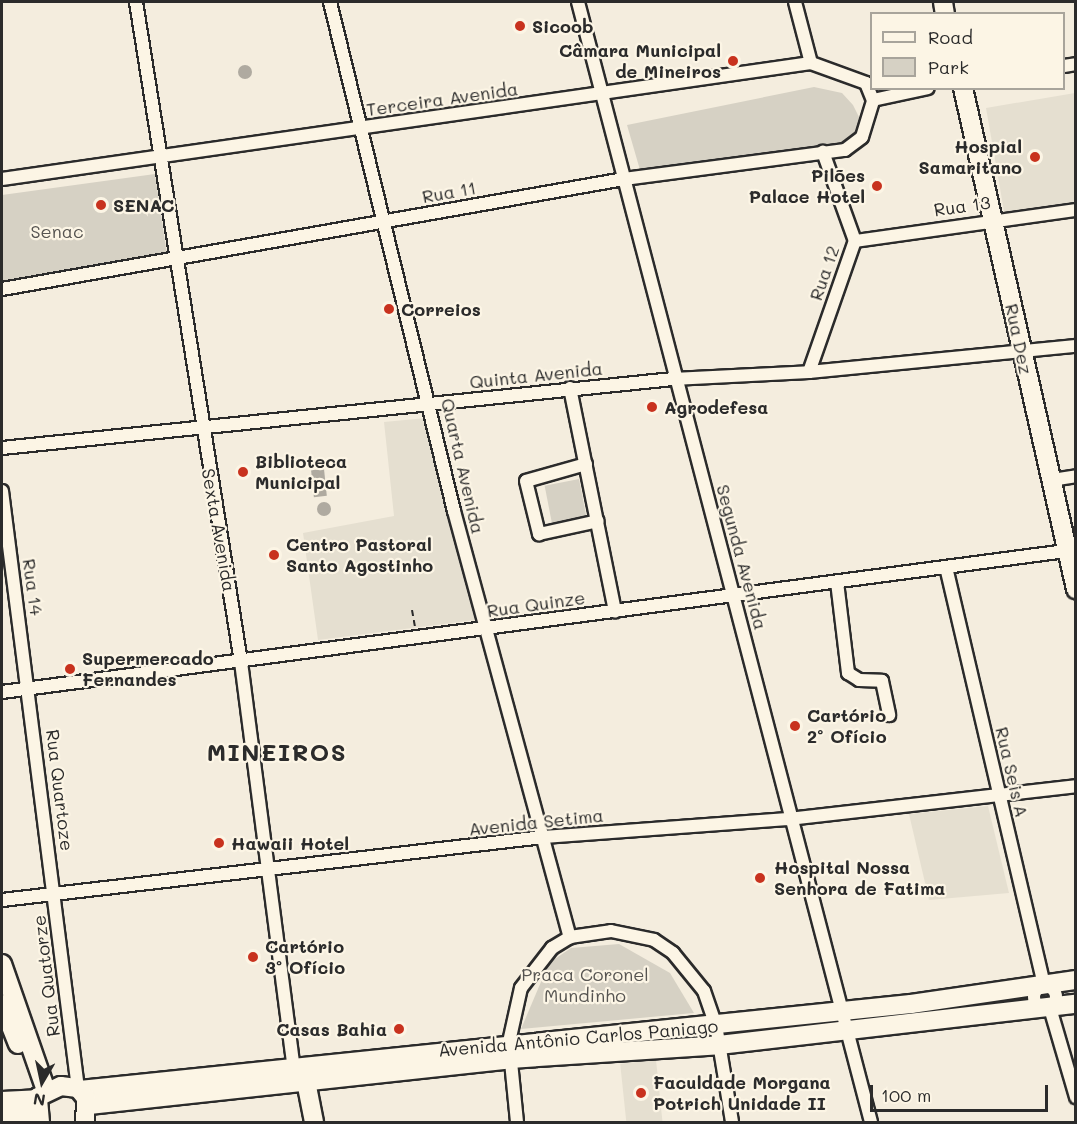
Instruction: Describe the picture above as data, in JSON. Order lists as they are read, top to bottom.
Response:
{
  "streets": {
    "main road": ["Rua Dez", "Sexta Avenida", "Avenida Antônio Carlos Paniago"],
    "street": [
      "Terceira Avenida",
      "Rua 11",
      "Rua 13",
      "Rua 12",
      "Quinta Avenida",
      "Quarta Avenida",
      "Segunda Avenida",
      "Rua 14",
      "Rua Quinze",
      "Rua Seis A",
      "Rua Quartoze",
      "Avenida Setima",
      "Rua Quatorze"
    ]
  },
  "crossings": [
    ["Terceira Avenida", "Rua 11"],
    ["Terceira Avenida", "Quarta Avenida"],
    ["Terceira Avenida", "Sexta Avenida"],
    ["Terceira Avenida", "Segunda Avenida"],
    ["Rua 11", "Rua 12"],
    ["Rua 11", "Quarta Avenida"],
    ["Rua 11", "Sexta Avenida"],
    ["Rua 11", "Segunda Avenida"],
    ["Rua 13", "Rua 12"],
    ["Rua 13", "Rua Dez"],
    ["Rua 12", "Quinta Avenida"],
    ["Rua Dez", "Quinta Avenida"],
    ["Rua Dez", "Rua Quinze"],
    ["Quinta Avenida", "Quarta Avenida"],
    ["Quinta Avenida", "Sexta Avenida"],
    ["Quinta Avenida", "Segunda Avenida"],
    ["Quarta Avenida", "Rua Quinze"],
    ["Quarta Avenida", "Avenida Setima"],
    ["Sexta Avenida", "Rua Quinze"],
    ["Sexta Avenida", "Avenida Setima"],
    ["Sexta Avenida", "Avenida Antônio Carlos Paniago"],
    ["Segunda Avenida", "Rua Quinze"],
    ["Segunda Avenida", "Avenida Setima"],
    ["Segunda Avenida", "Avenida Antônio Carlos Paniago"],
    ["Rua 14", "Rua Quinze"],
    ["Rua 14", "Rua Quartoze"],
    ["Rua Quinze", "Rua Seis A"],
    ["Rua Quinze", "Rua Quartoze"],
    ["Rua Seis A", "Avenida Setima"],
    ["Rua Seis A", "Avenida Antônio Carlos Paniago"],
    ["Rua Quartoze", "Avenida Setima"],
    ["Rua Quartoze", "Rua Quatorze"],
    ["Avenida Setima", "Rua Quatorze"],
    ["Rua Quatorze", "Avenida Antônio Carlos Paniago"]
  ],
  "districts": ["MINEIROS"],
  "parks": ["Senac", "Praca Coronel Mundinho"],
  "places": [
    "Sicoob",
    "Câmara Municipal de Mineiros",
    "Hospial Samaritano",
    "Pilões Palace Hotel",
    "SENAC",
    "Correios",
    "Agrodefesa",
    "Biblioteca Municipal",
    "Centro Pastoral Santo Agostinho",
    "Supermercado Fernandes",
    "Cartório 2º Ofício",
    "Hawaii Hotel",
    "Hospital Nossa Senhora de Fatima",
    "Cartório 3º Ofício",
    "Casas Bahia",
    "Faculdade Morgana Potrich Unidade II"
  ],
  "legend": ["Road", "Park"],
  "scale_bar": "100 m",
  "north": "bottom"
}
